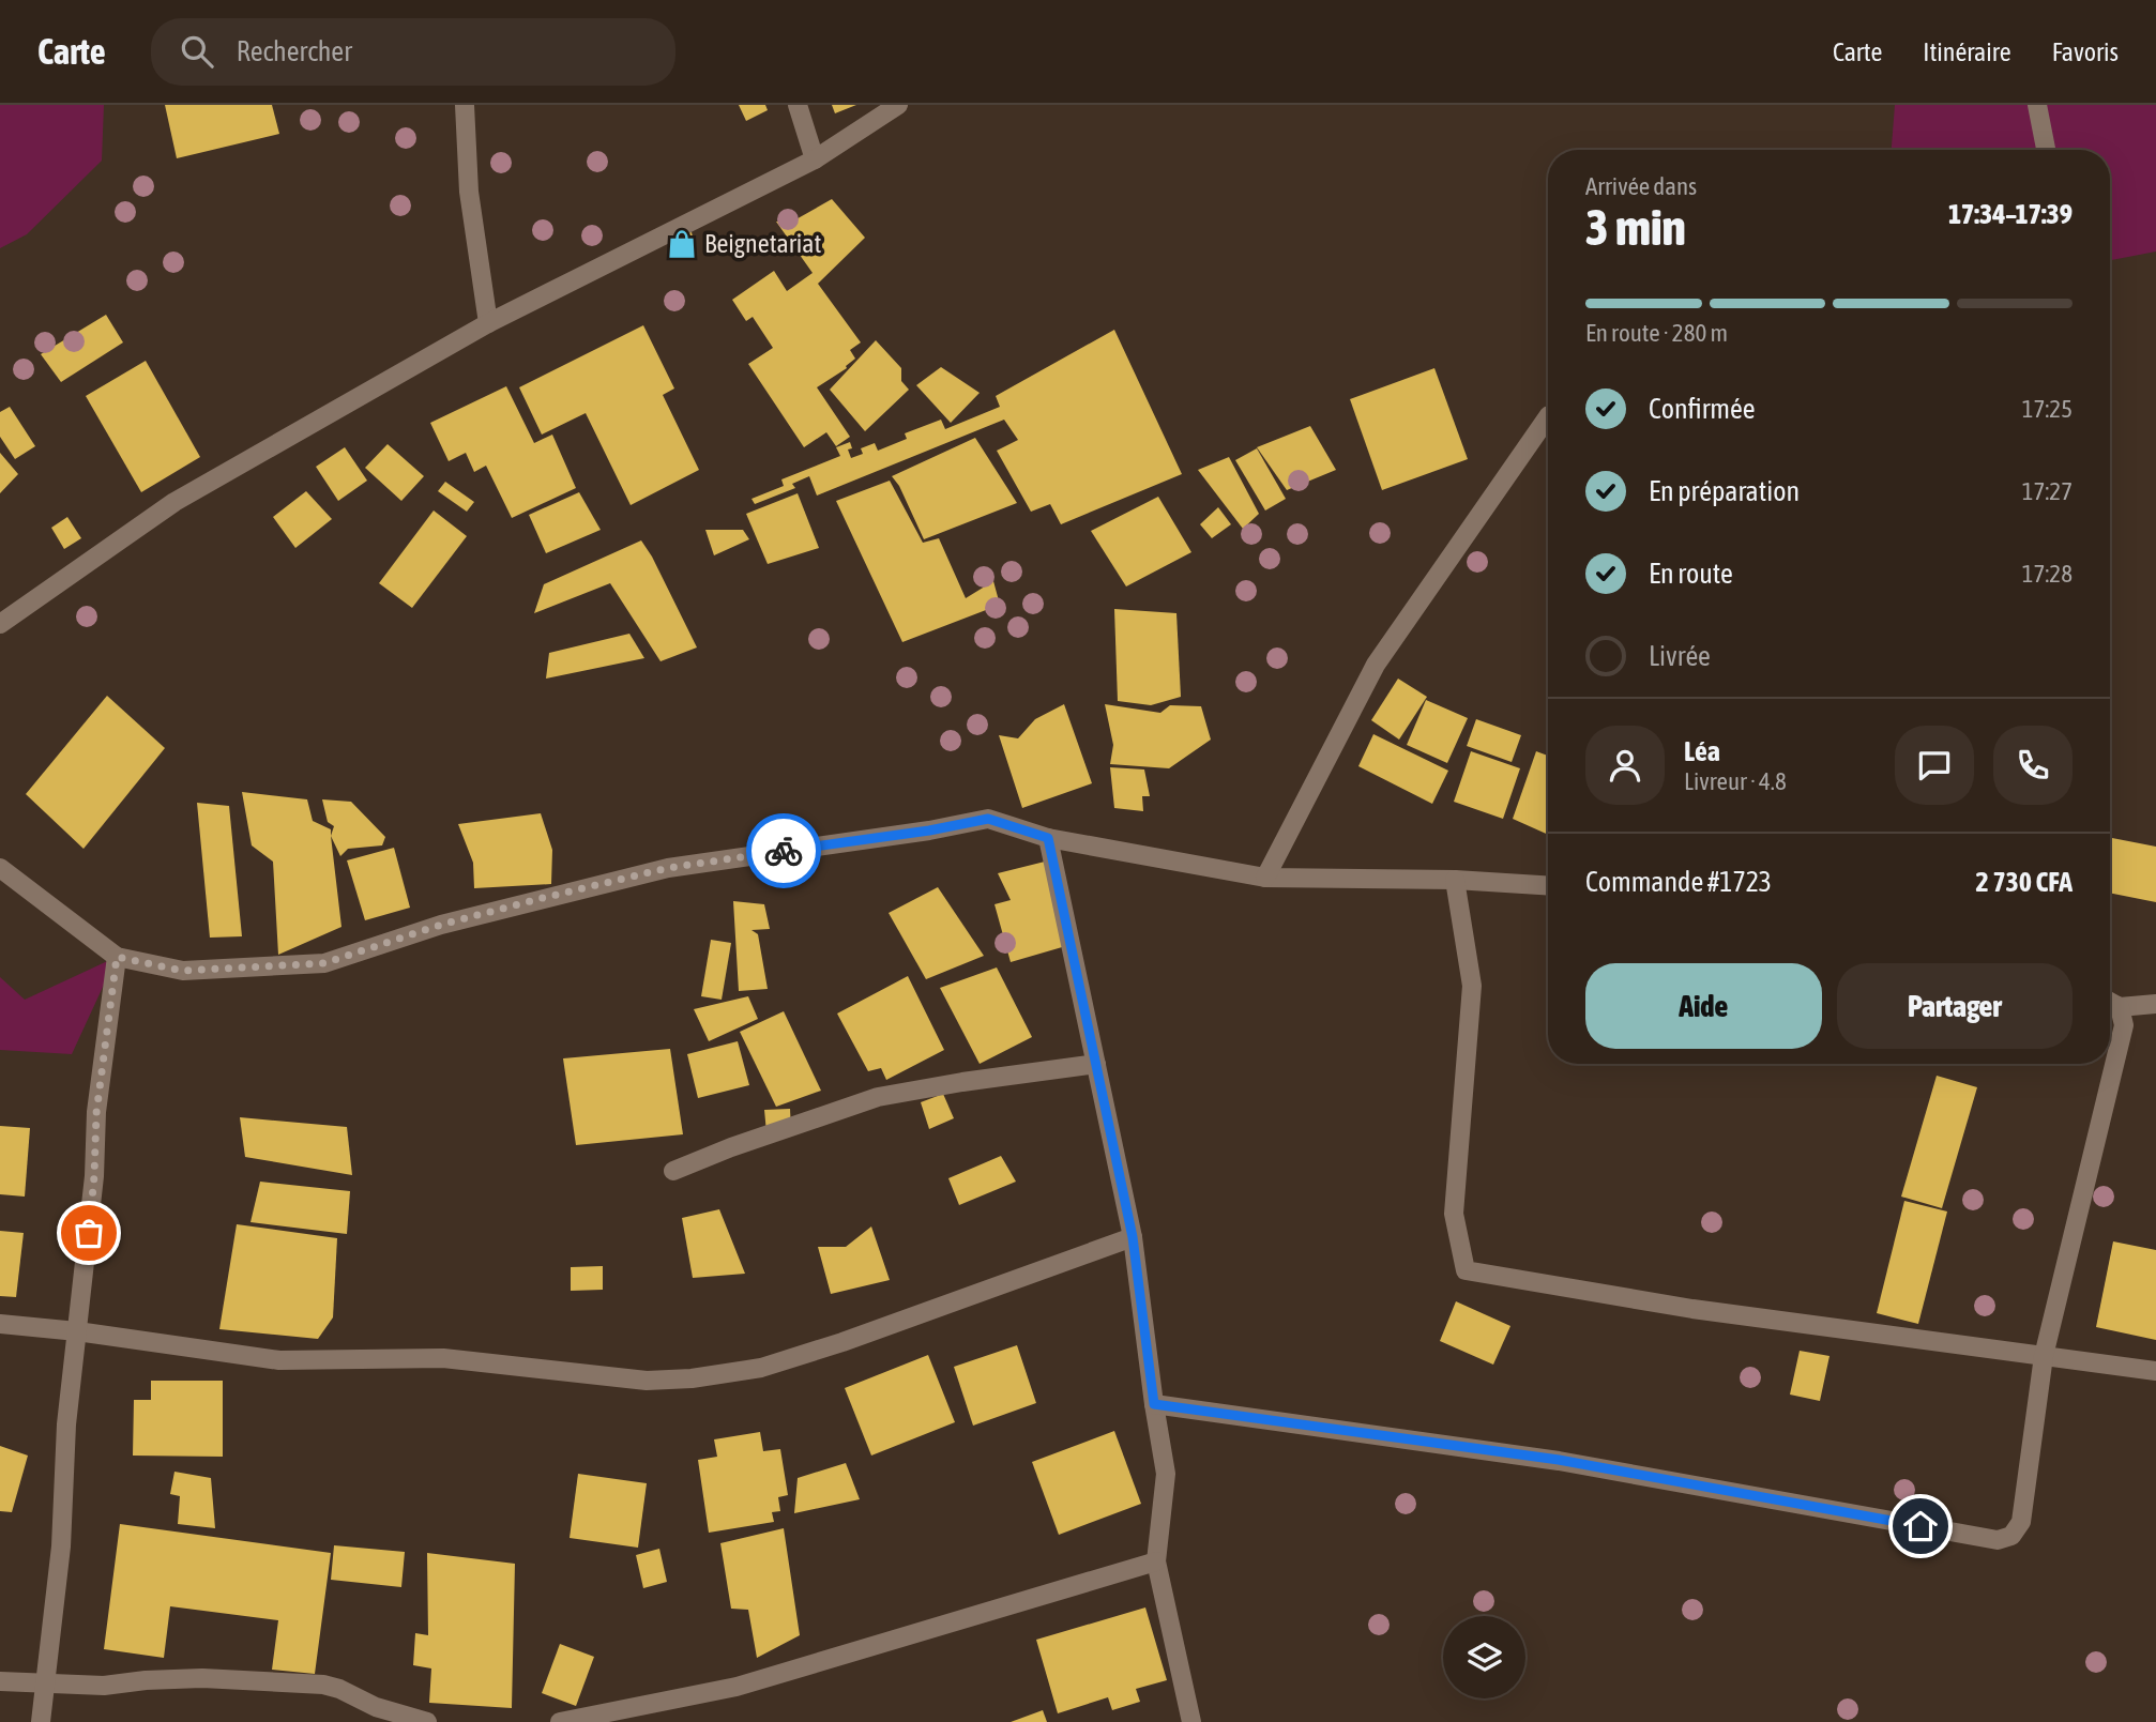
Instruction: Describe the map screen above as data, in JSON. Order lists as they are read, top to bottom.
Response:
{
  "places": {
    "shop": ["Beignetariat"]
  },
  "page": {
    "header": "Carte",
    "search": "Rechercher",
    "nav": ["Carte", "Itinéraire", "Favoris"],
    "heading": ["3 min", "Arrivée dans", "17:34–17:39"],
    "panel": [
      "Léa",
      "Livreur · 4.8",
      "Commande #1723",
      "2 730 CFA"
    ],
    "bar": "En route · 280 m",
    "list": [
      ["Confirmée", "17:25"],
      ["En préparation", "17:27"],
      ["En route", "17:28"],
      "Livrée"
    ],
    "buttons": ["Aide", "Partager"]
  }
}
